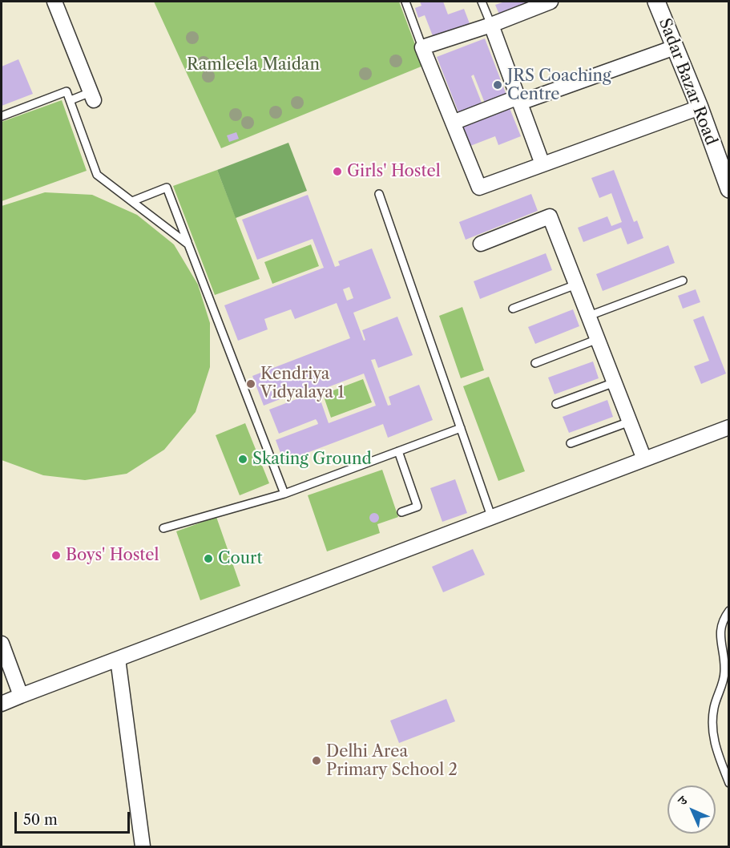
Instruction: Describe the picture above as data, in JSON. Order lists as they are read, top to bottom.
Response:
{
  "streets": {
    "street": ["Sadar Bazar Road"]
  },
  "parks": ["Ramleela Maidan"],
  "places": [
    "JRS Coaching Centre",
    "Girls' Hostel",
    "Kendriya Vidyalaya 1",
    "Skating Ground",
    "Boys' Hostel",
    "Court",
    "Delhi Area Primary School 2"
  ],
  "scale_bar": "50 m",
  "north": "top left"
}
